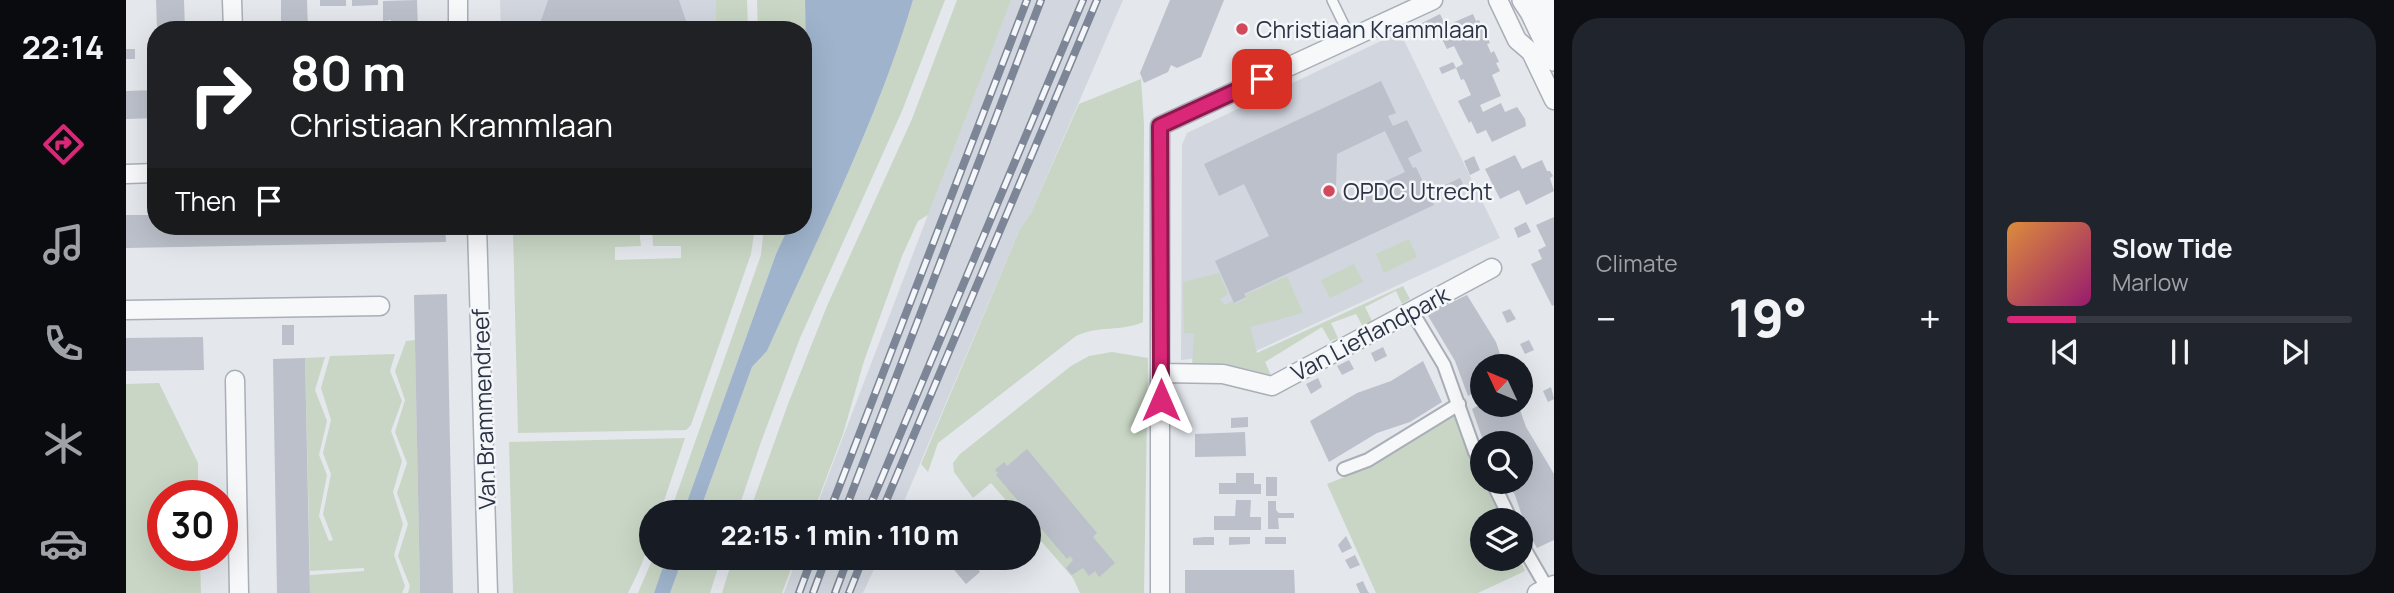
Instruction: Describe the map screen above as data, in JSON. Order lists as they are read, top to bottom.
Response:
{
  "streets": {
    "street": ["Van Lieflandpark", "Van Brammendreef"]
  },
  "places": ["Christiaan Krammlaan", "OPDC Utrecht"],
  "north": "top left",
  "page": {
    "tabs": "22:14",
    "tile": "Climate",
    "turn": ["80 m", "Christiaan Krammlaan"],
    "then": "Then",
    "song": ["Slow Tide", "Marlow"],
    "heat": ["−", "19°", "+"],
    "limit": "30",
    "trip": "22:15 · 1 min · 110 m"
  }
}
